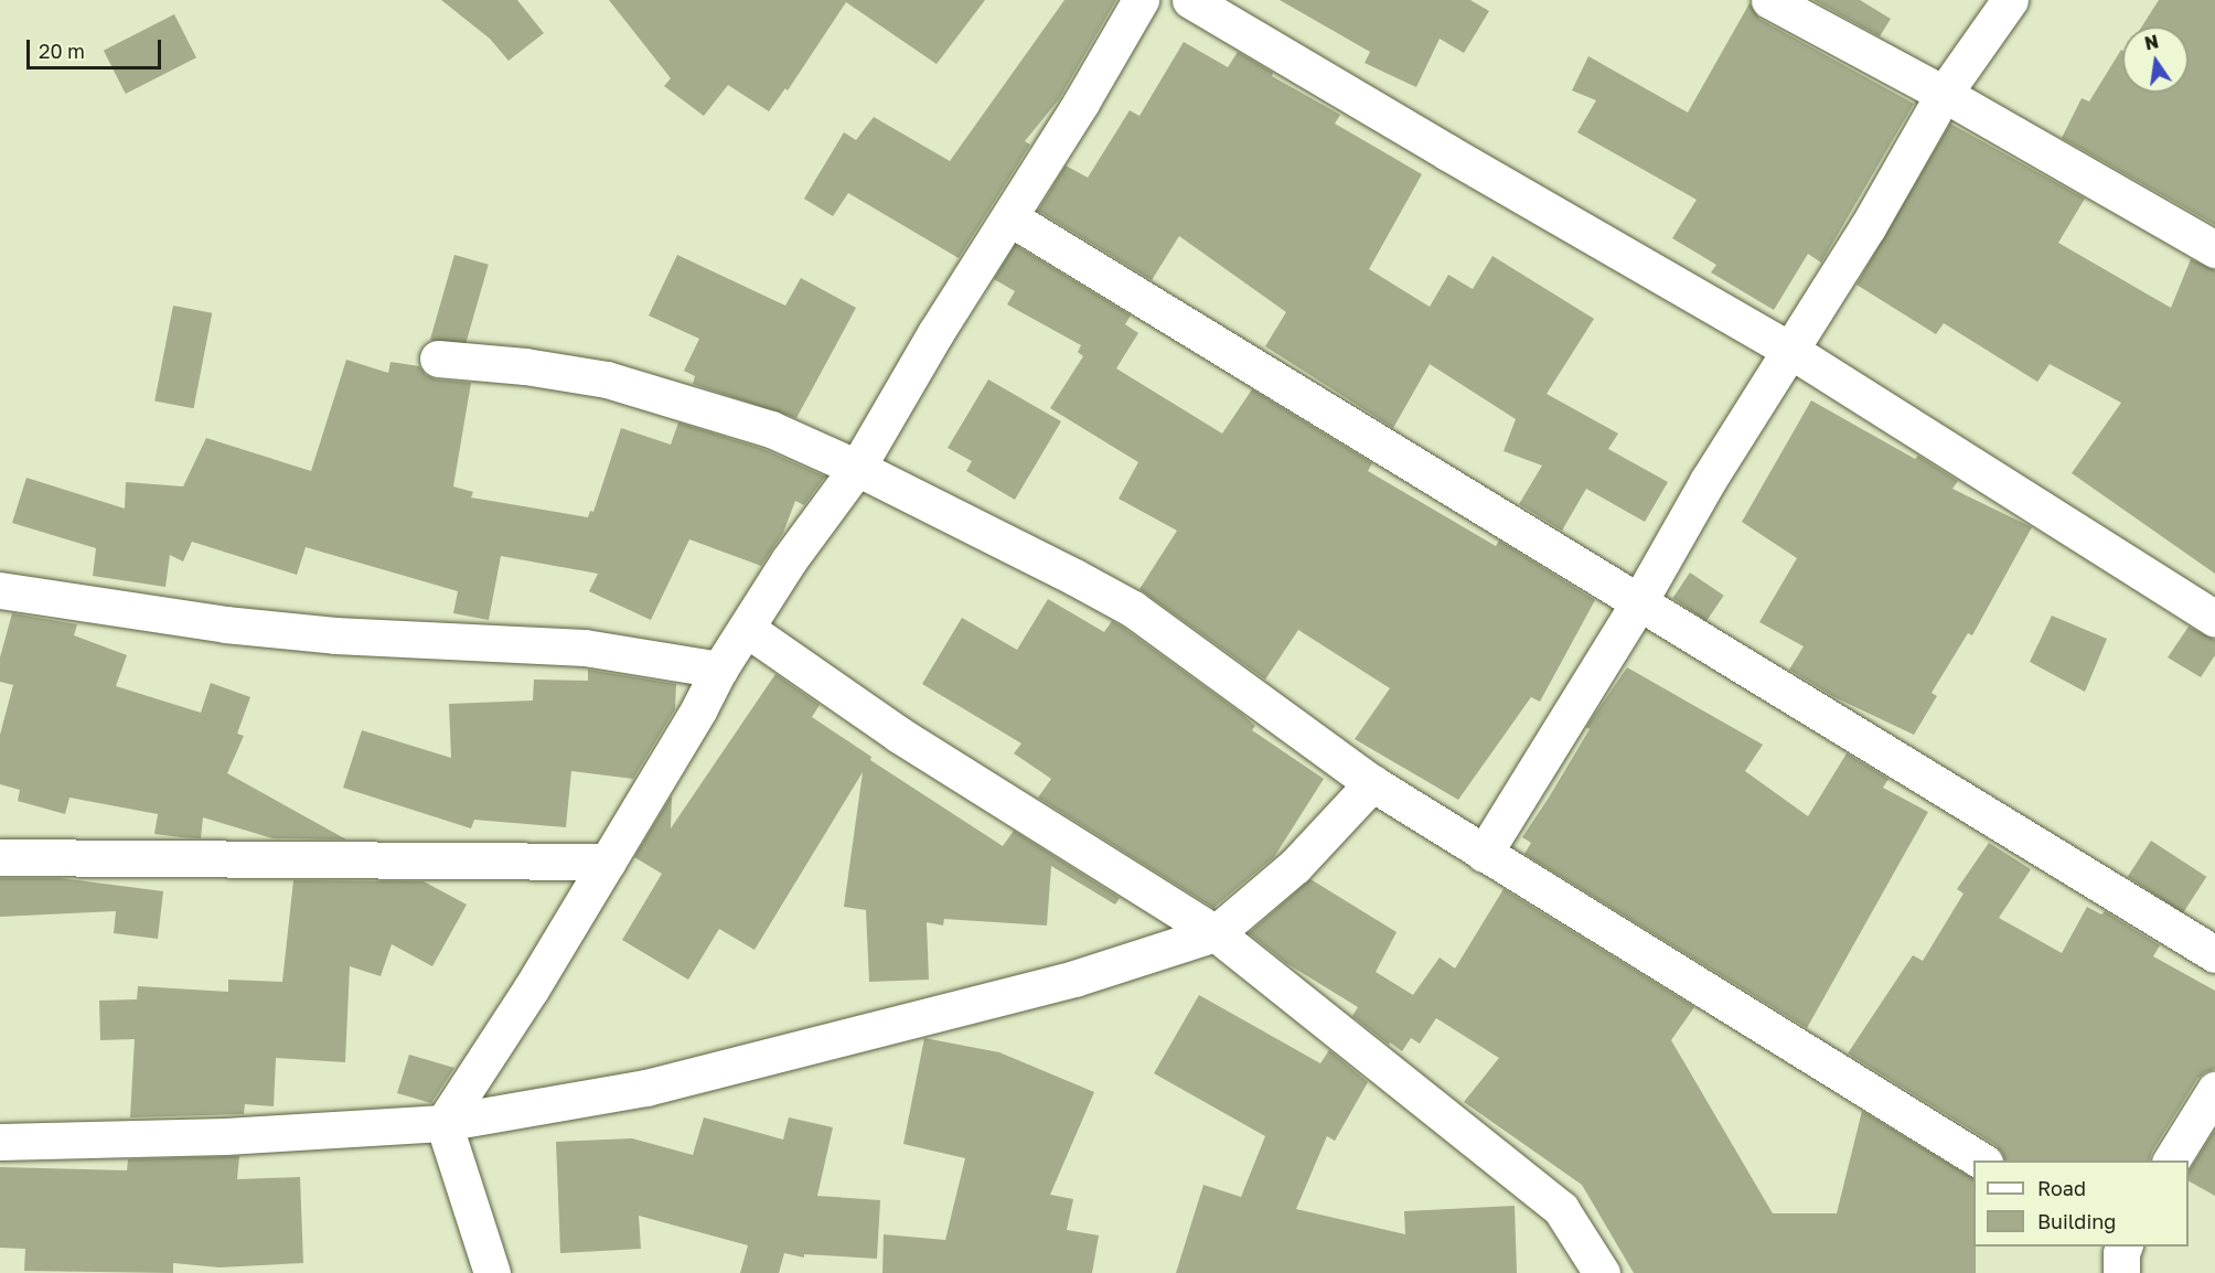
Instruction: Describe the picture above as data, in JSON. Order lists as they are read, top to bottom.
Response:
{
  "legend": ["Road", "Building"],
  "scale_bar": "20 m",
  "north": "top"
}
